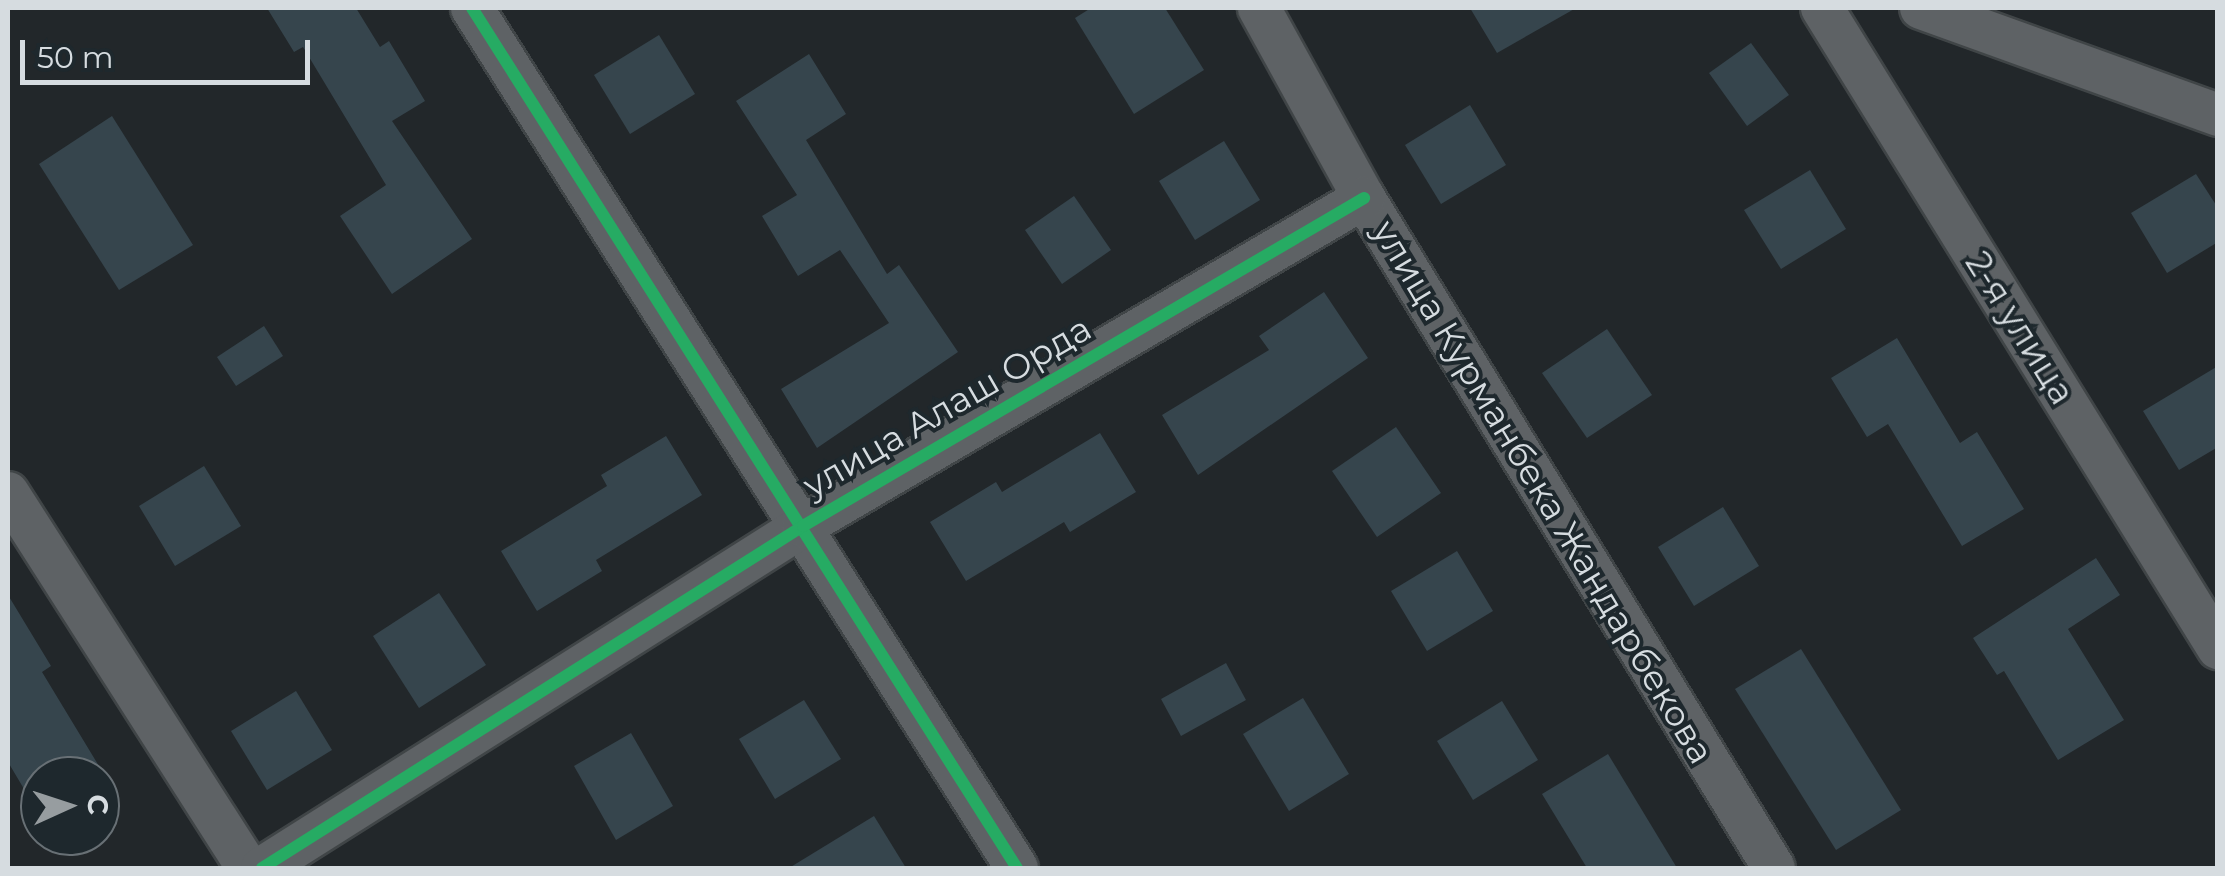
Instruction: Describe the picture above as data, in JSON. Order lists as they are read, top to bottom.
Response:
{
  "streets": {
    "street": ["2-я улица", "улица Алаш Орда", "улица Курманбека Жандарбекова"]
  },
  "crossings": [
    ["улица Алаш Орда", "улица Курманбека Жандарбекова"]
  ],
  "scale_bar": "50 m",
  "north": "right"
}
